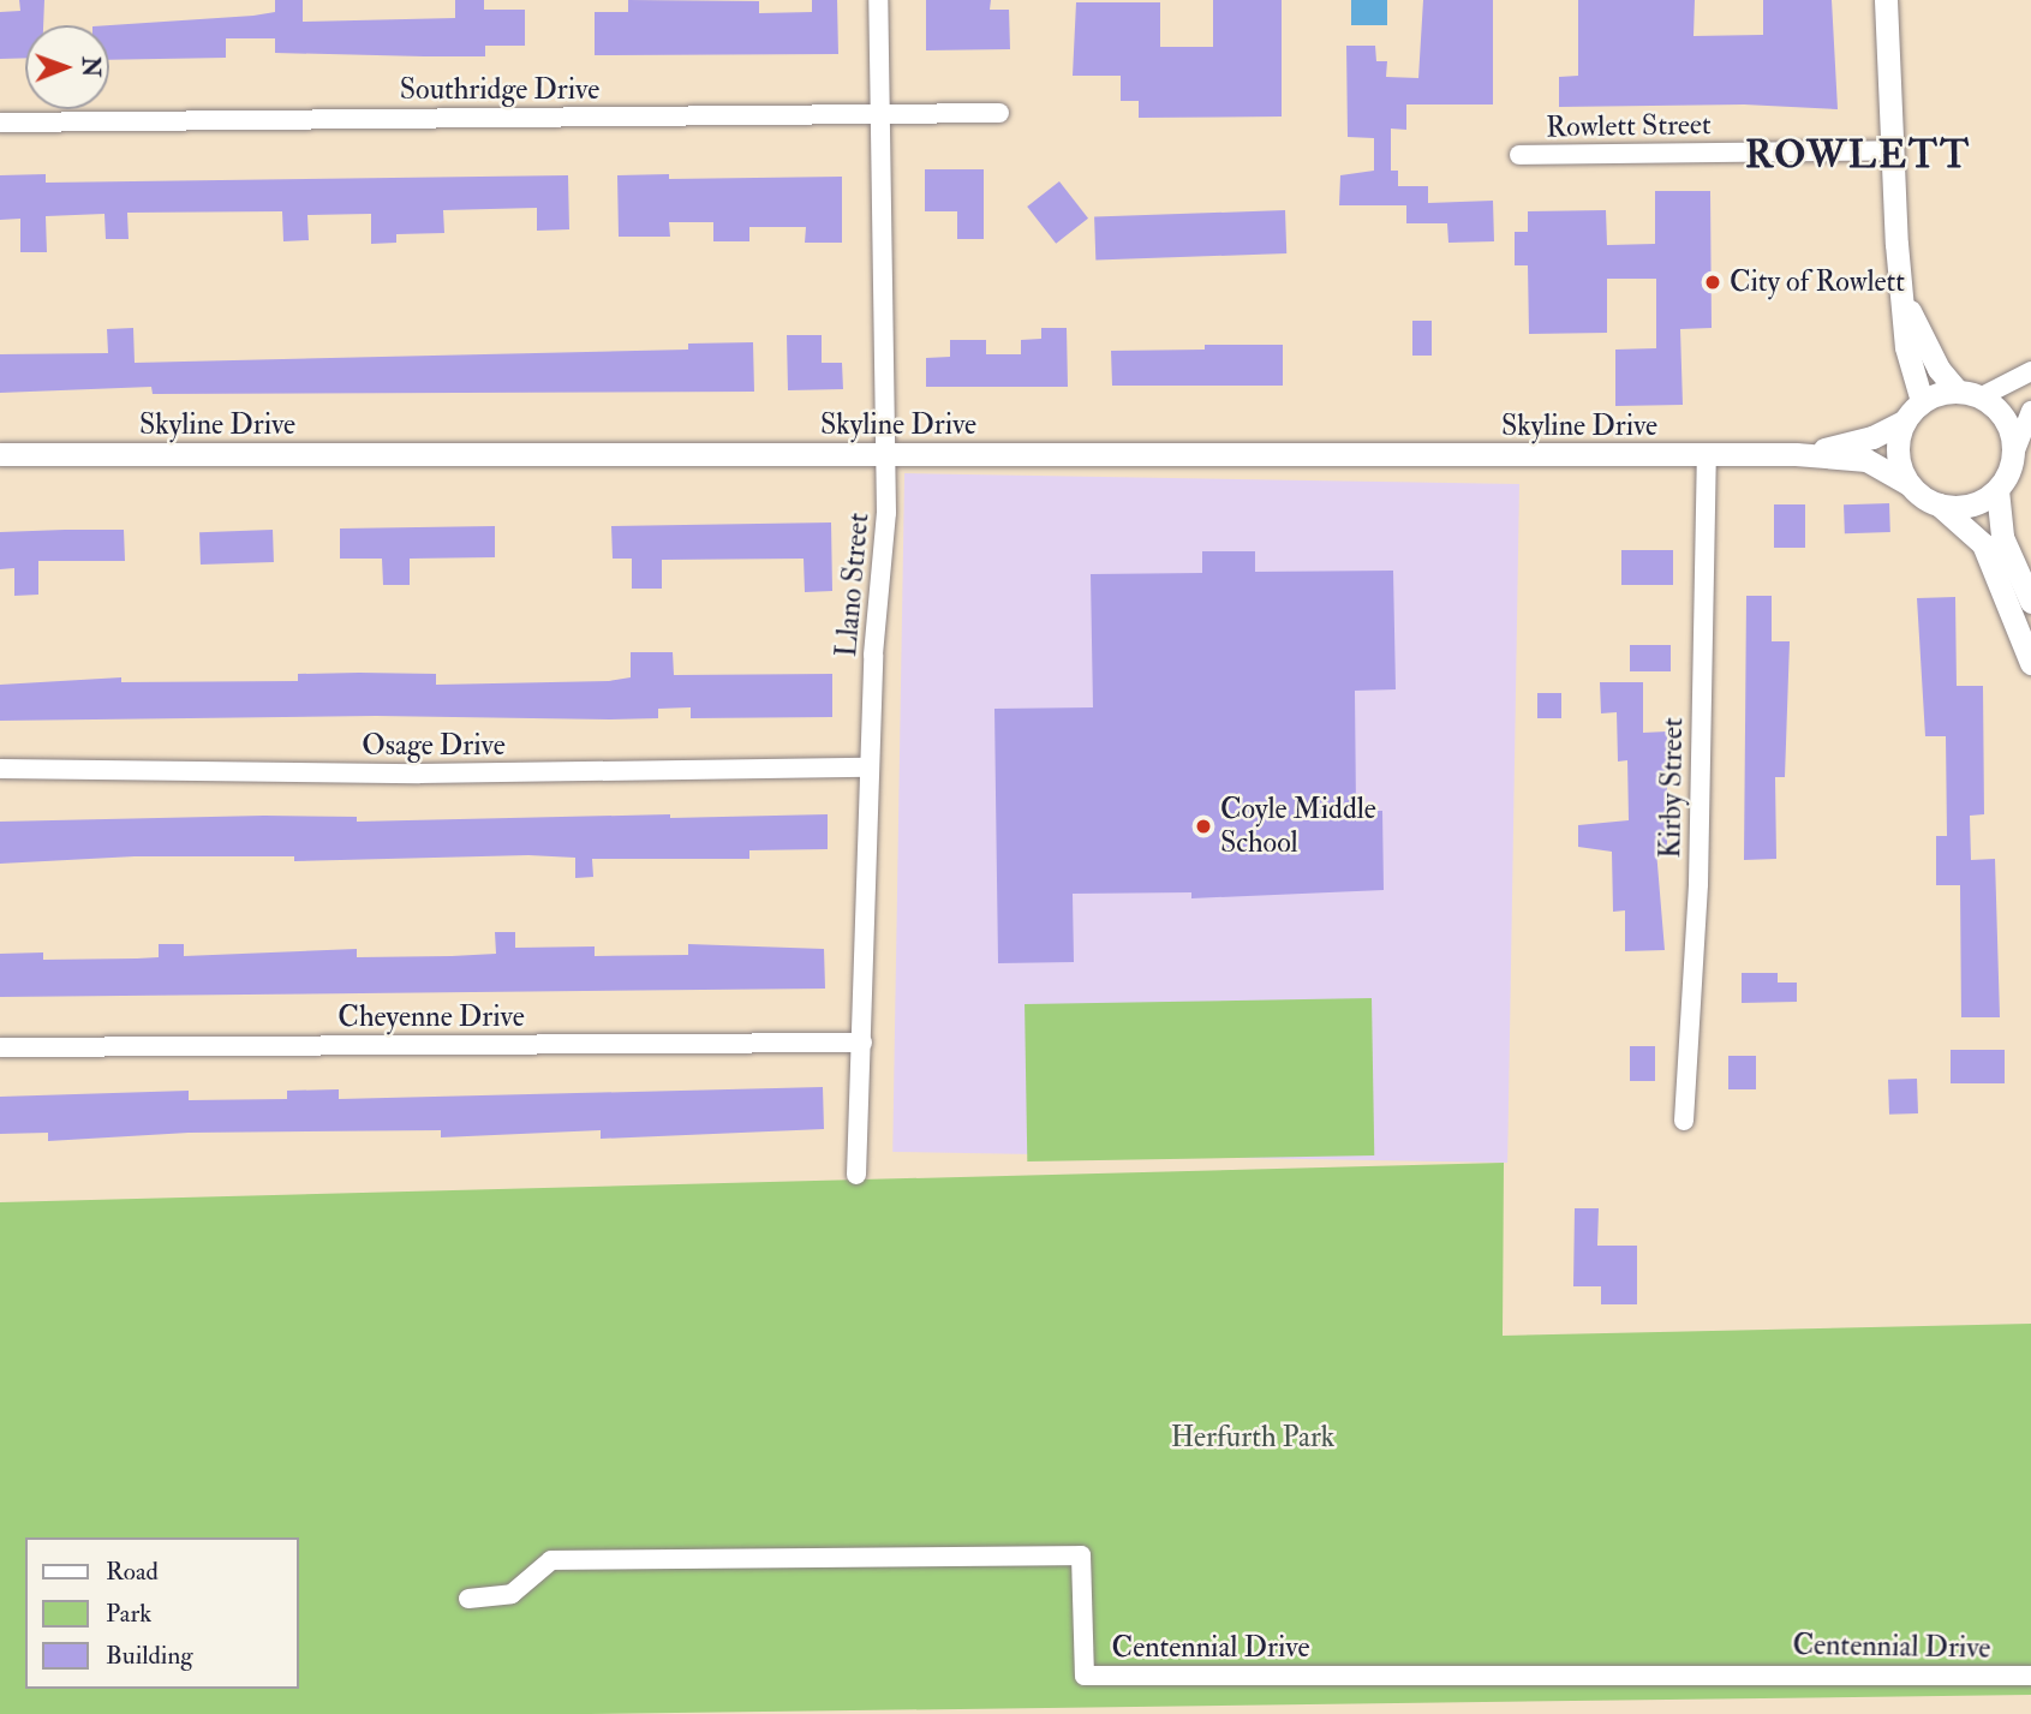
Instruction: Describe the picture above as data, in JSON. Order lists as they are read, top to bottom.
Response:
{
  "streets": {
    "street": [
      "Southridge Drive",
      "Rowlett Street",
      "Skyline Drive",
      "Llano Street",
      "Osage Drive",
      "Kirby Street",
      "Cheyenne Drive",
      "Centennial Drive"
    ]
  },
  "crossings": [
    ["Southridge Drive", "Llano Street"],
    ["Skyline Drive", "Llano Street"],
    ["Skyline Drive", "Kirby Street"],
    ["Llano Street", "Osage Drive"],
    ["Llano Street", "Cheyenne Drive"]
  ],
  "districts": ["ROWLETT"],
  "parks": ["Herfurth Park"],
  "places": ["City of Rowlett", "Coyle Middle School"],
  "legend": ["Road", "Park", "Building"],
  "north": "right"
}
